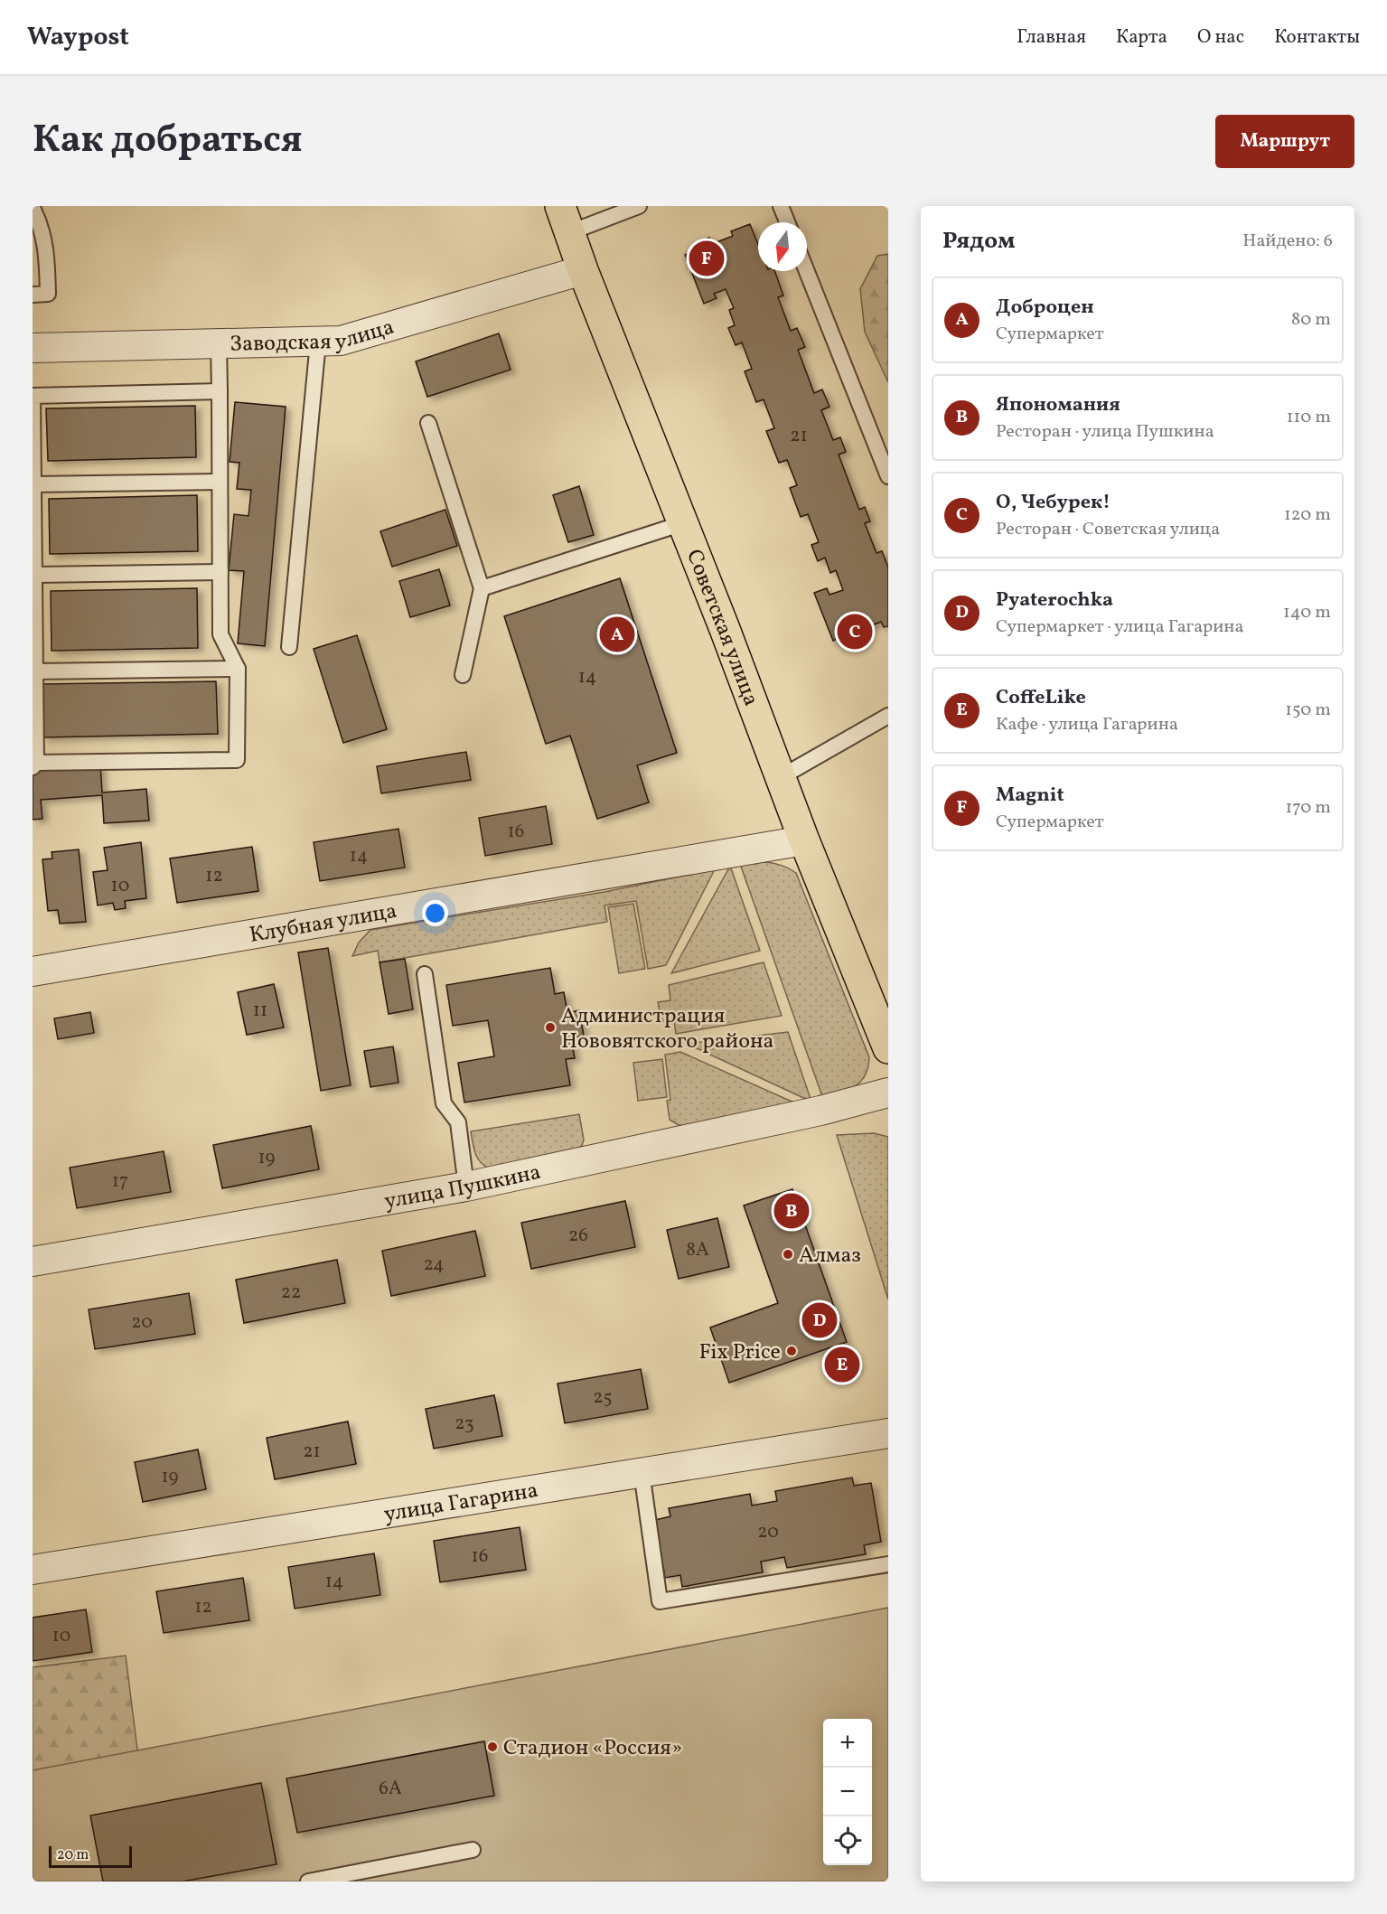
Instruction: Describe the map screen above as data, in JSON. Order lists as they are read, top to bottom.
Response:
{
  "streets": {
    "main road": ["Советская улица"],
    "street": [
      "Заводская улица",
      "Клубная улица",
      "улица Пушкина",
      "улица Гагарина"
    ]
  },
  "crossings": [
    ["Заводская улица", "Советская улица"],
    ["Советская улица", "Клубная улица"]
  ],
  "places": [
    "Администрация Нововятского района",
    "Алмаз",
    "Fix Price",
    "Стадион «Россия»"
  ],
  "house_numbers": [
    "21",
    "14",
    "16",
    "14",
    "12",
    "10",
    "11",
    "19",
    "17",
    "26",
    "8А",
    "24",
    "22",
    "20",
    "25",
    "23",
    "21",
    "19",
    "20",
    "16",
    "14",
    "12",
    "10",
    "6А"
  ],
  "scale_bar": "20 m",
  "north": "bottom",
  "page": {
    "header": "Waypost",
    "nav": [
      "Главная",
      "Карта",
      "О нас",
      "Контакты"
    ],
    "title": "Как добраться",
    "buttons": "Маршрут",
    "heading": ["Рядом", "Найдено: 6"],
    "pins": [
      "F",
      "C",
      "A",
      "B",
      "D",
      "E"
    ],
    "list": [
      {
        "mark": "A",
        "name": "Доброцен",
        "note": "Супермаркет",
        "value": "80 m"
      },
      {
        "mark": "B",
        "name": "Япономания",
        "note": "Ресторан · улица Пушкина",
        "value": "110 m"
      },
      {
        "mark": "C",
        "name": "О, Чебурек!",
        "note": "Ресторан · Советская улица",
        "value": "120 m"
      },
      {
        "mark": "D",
        "name": "Pyaterochka",
        "note": "Супермаркет · улица Гагарина",
        "value": "140 m"
      },
      {
        "mark": "E",
        "name": "CoffeLike",
        "note": "Кафе · улица Гагарина",
        "value": "150 m"
      },
      {
        "mark": "F",
        "name": "Magnit",
        "note": "Супермаркет",
        "value": "170 m"
      }
    ],
    "map_buttons": ["+", "−"],
    "scale": "20 m"
  }
}
